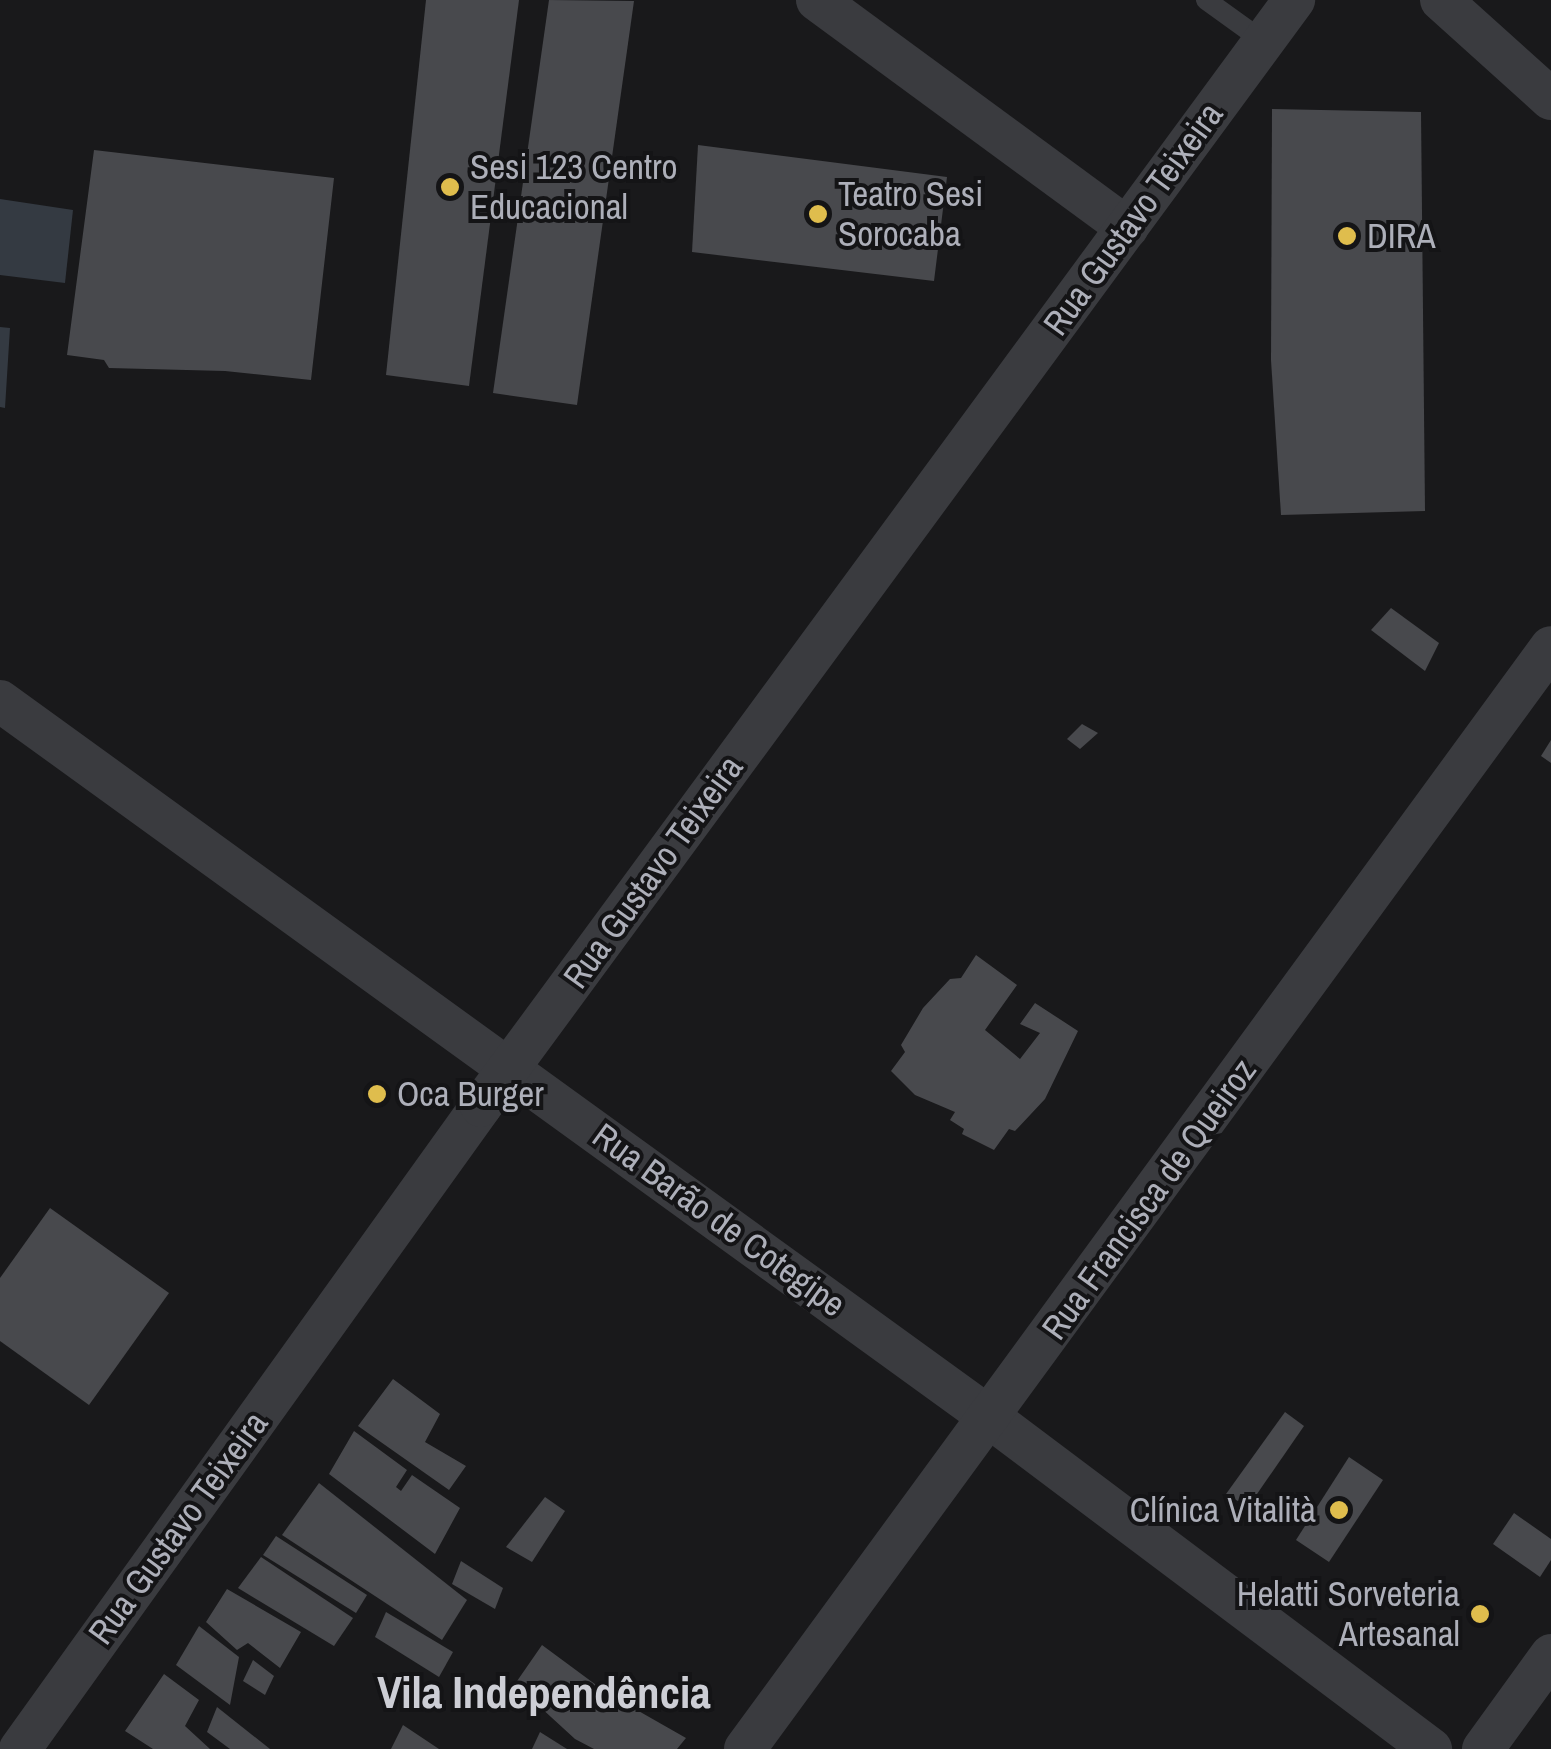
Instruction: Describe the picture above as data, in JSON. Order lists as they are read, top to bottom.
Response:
{
  "streets": {
    "street": ["Rua Gustavo Teixeira", "Rua Francisca de Queiroz", "Rua Barão de Cotegipe"]
  },
  "crossings": [
    ["Rua Gustavo Teixeira", "Rua Barão de Cotegipe"],
    ["Rua Francisca de Queiroz", "Rua Barão de Cotegipe"]
  ],
  "districts": ["Vila Independência"],
  "places": [
    "Sesi 123 Centro Educacional",
    "Teatro Sesi Sorocaba",
    "DIRA",
    "Oca Burger",
    "Clínica Vitalità",
    "Helatti Sorveteria Artesanal"
  ]
}
